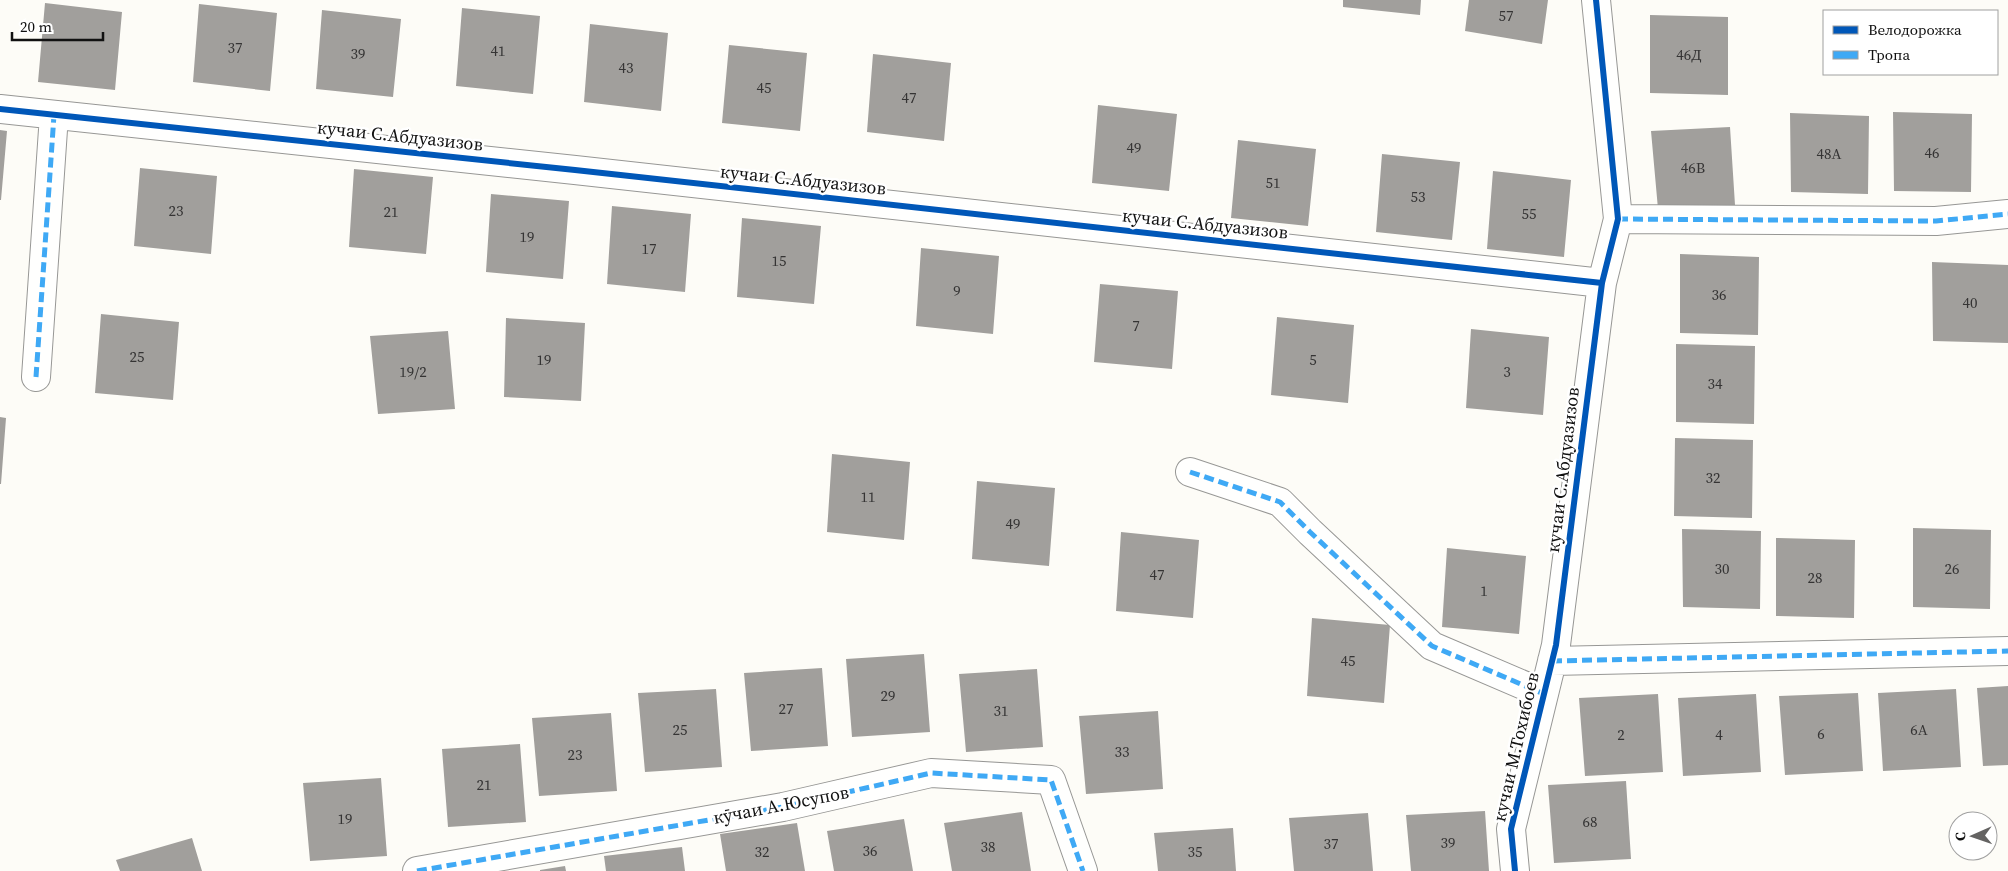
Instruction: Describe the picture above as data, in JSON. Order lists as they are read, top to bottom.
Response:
{
  "streets": {
    "street": ["кучаи С.Абдуазизов", "кучаи М.Тохибоев", "кӯчаи А.Юсупов"]
  },
  "crossings": [
    ["кучаи С.Абдуазизов", "кучаи М.Тохибоев"]
  ],
  "house_numbers": [
    "57",
    "37",
    "41",
    "39",
    "46Д",
    "43",
    "45",
    "47",
    "49",
    "46",
    "48А",
    "46В",
    "51",
    "53",
    "23",
    "21",
    "55",
    "19",
    "17",
    "15",
    "9",
    "36",
    "40",
    "7",
    "25",
    "19",
    "5",
    "19/2",
    "3",
    "34",
    "32",
    "11",
    "49",
    "30",
    "26",
    "47",
    "28",
    "1",
    "45",
    "29",
    "27",
    "31",
    "25",
    "6А",
    "6",
    "2",
    "4",
    "33",
    "23",
    "21",
    "19",
    "68",
    "39",
    "37",
    "38",
    "36",
    "32",
    "35"
  ],
  "legend": ["Велодорожка", "Тропа"],
  "scale_bar": "20 m",
  "north": "left"
}
